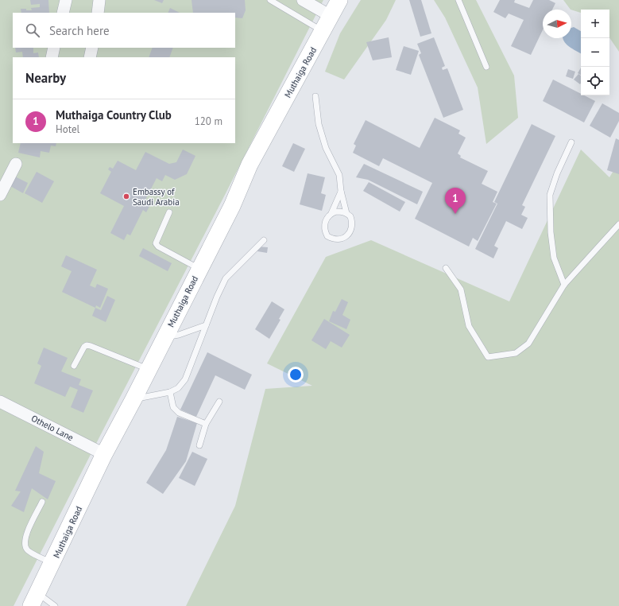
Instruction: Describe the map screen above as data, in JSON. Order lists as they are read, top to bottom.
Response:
{
  "streets": {
    "main road": ["Muthaiga Road"],
    "street": ["Othelo Lane"]
  },
  "crossings": [
    ["Muthaiga Road", "Othelo Lane"]
  ],
  "places": ["Embassy of Saudi Arabia"],
  "north": "right",
  "page": {
    "map_buttons": ["+", "−"],
    "search": "Search here",
    "heading": "Nearby",
    "list": [
      {
        "mark": "1",
        "name": "Muthaiga Country Club",
        "note": "Hotel",
        "value": "120 m"
      }
    ],
    "pins": "1"
  }
}
